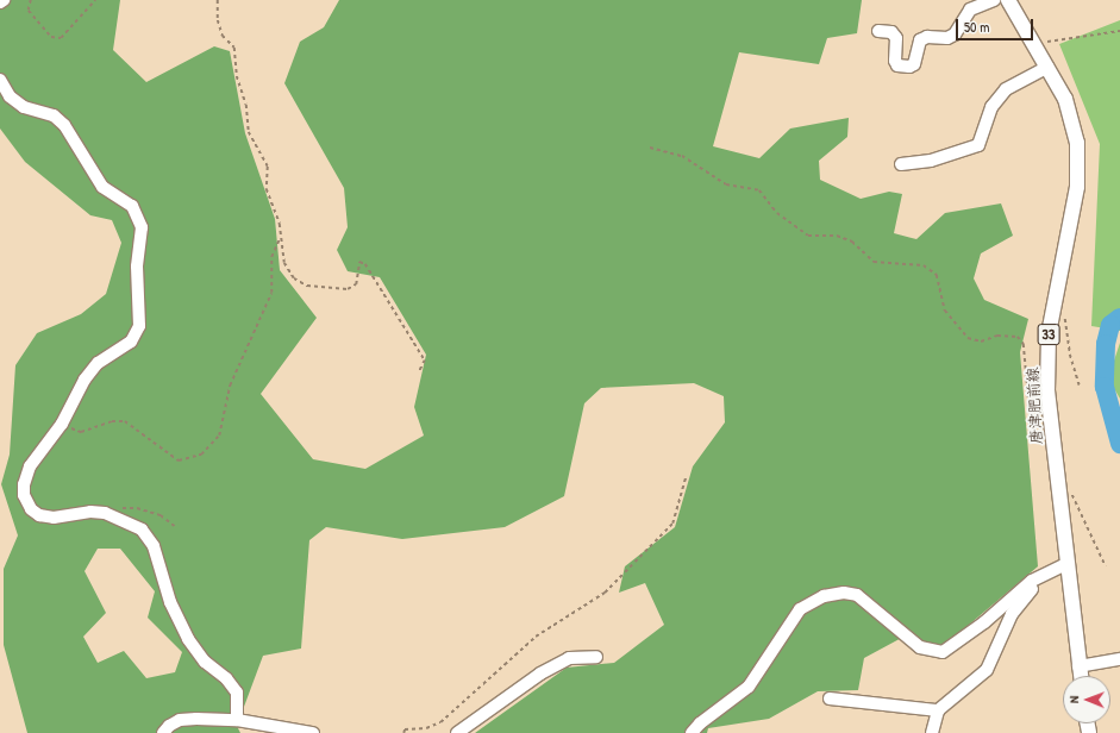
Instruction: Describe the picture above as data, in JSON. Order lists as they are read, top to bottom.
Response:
{
  "streets": {
    "main road": ["33", "唐津肥前線"]
  },
  "scale_bar": "50 m",
  "north": "left"
}
